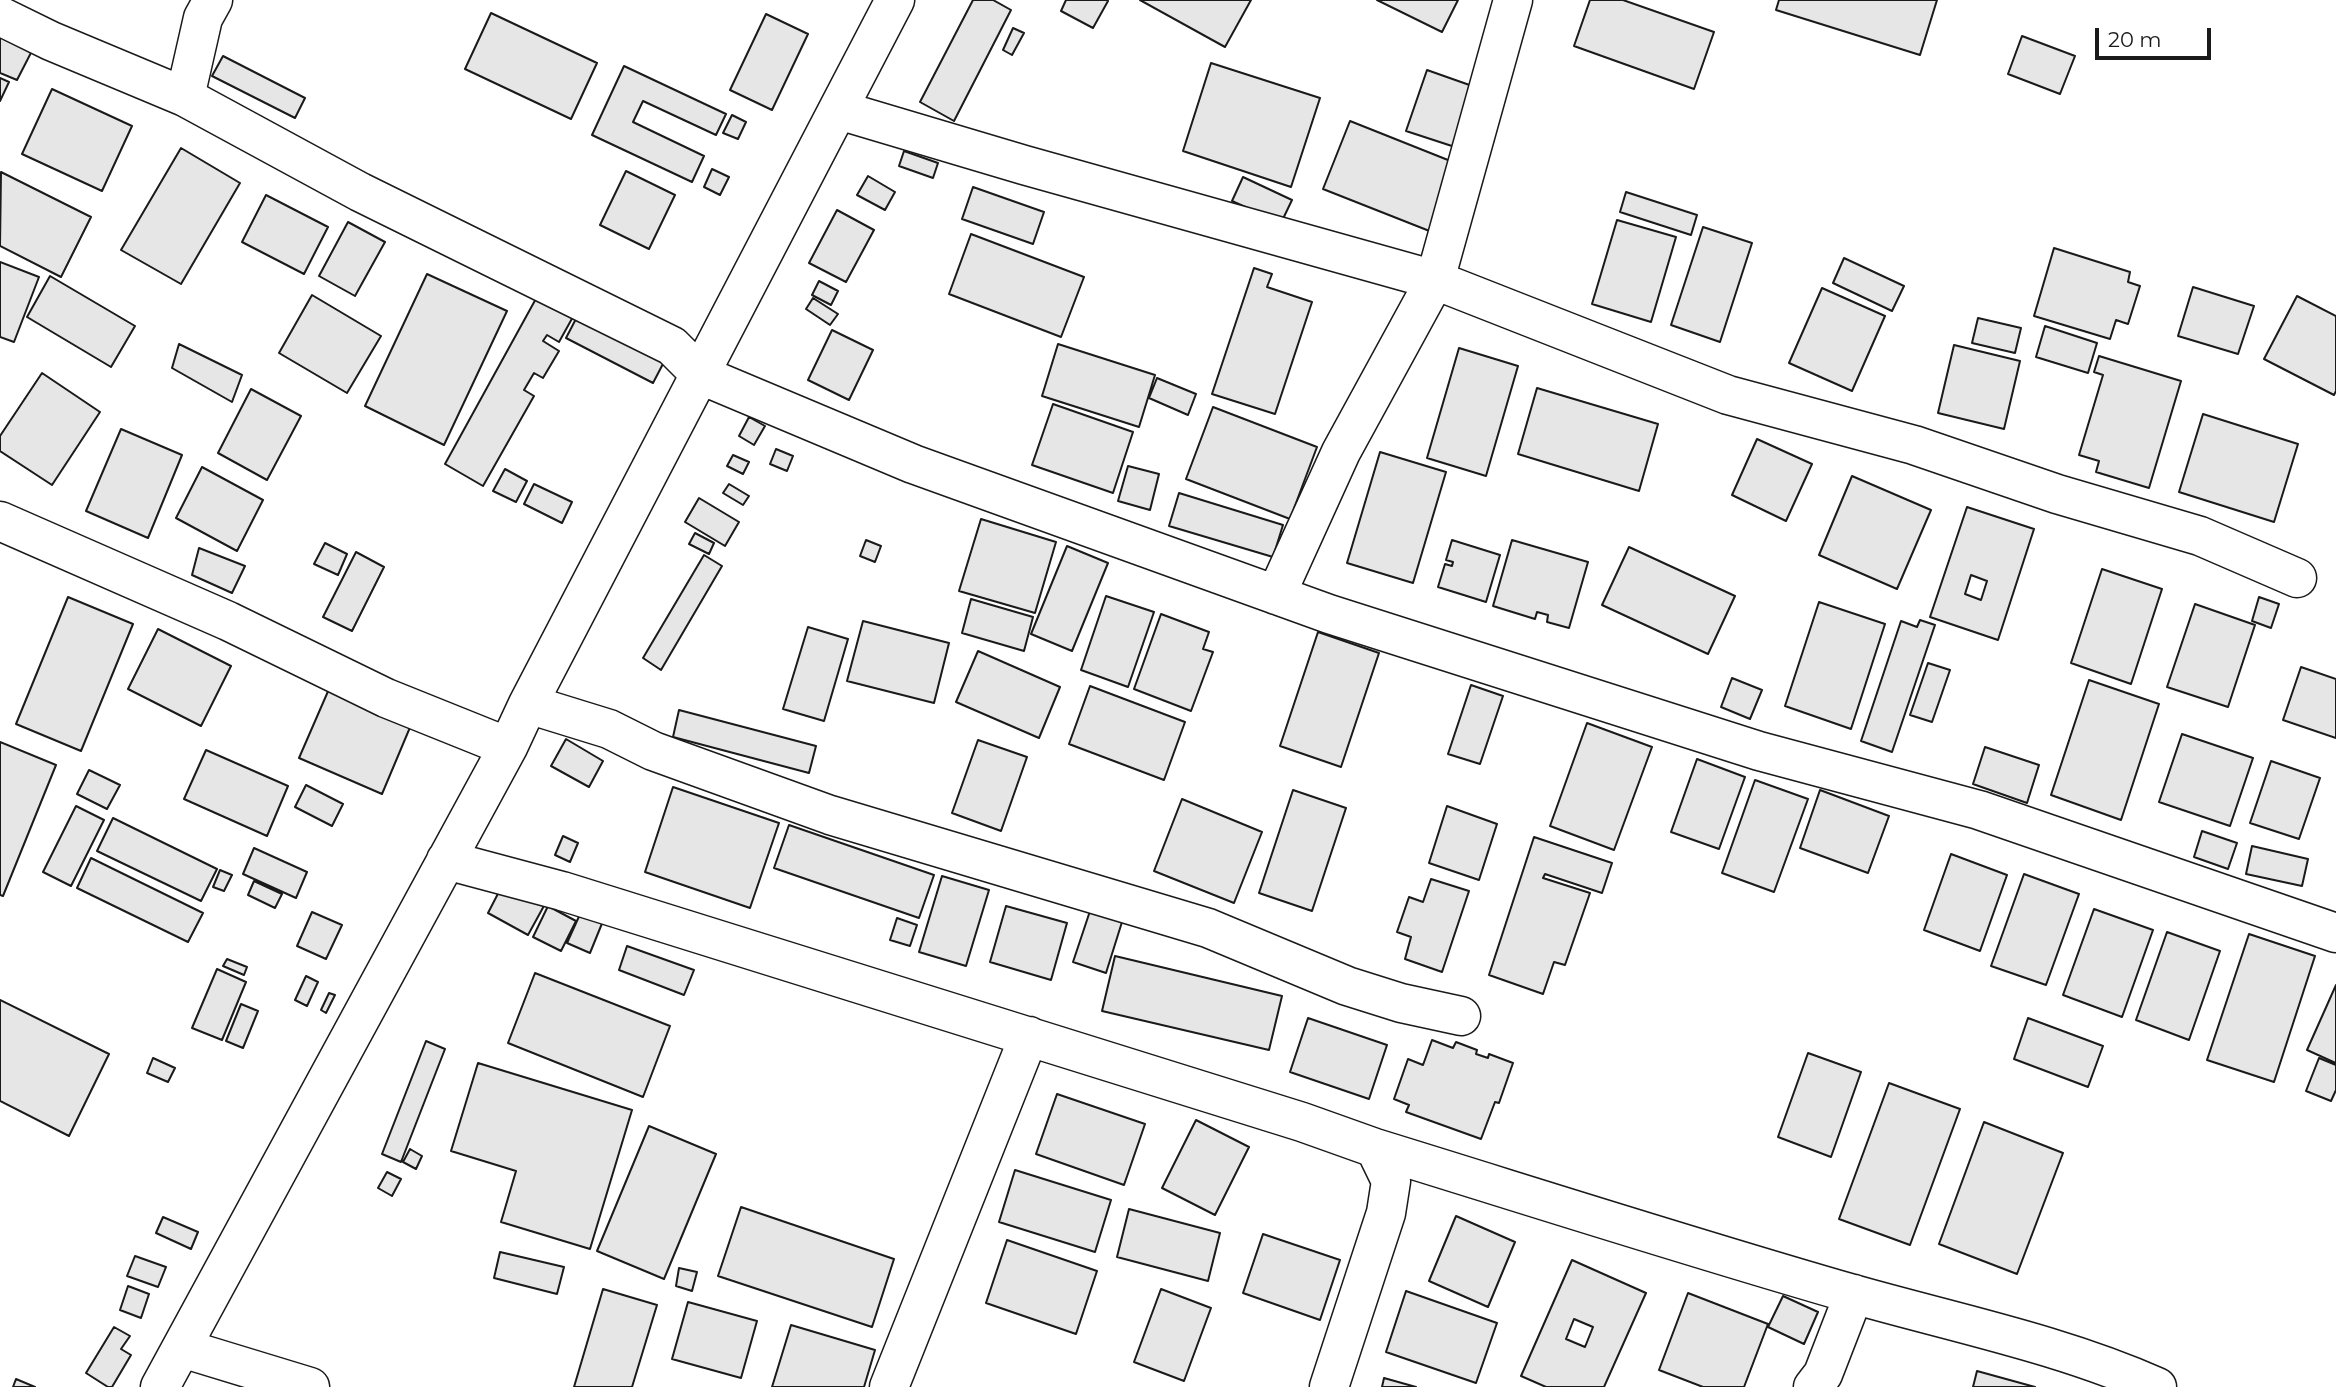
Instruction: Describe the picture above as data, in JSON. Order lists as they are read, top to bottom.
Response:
{
  "scale_bar": "20 m"
}
